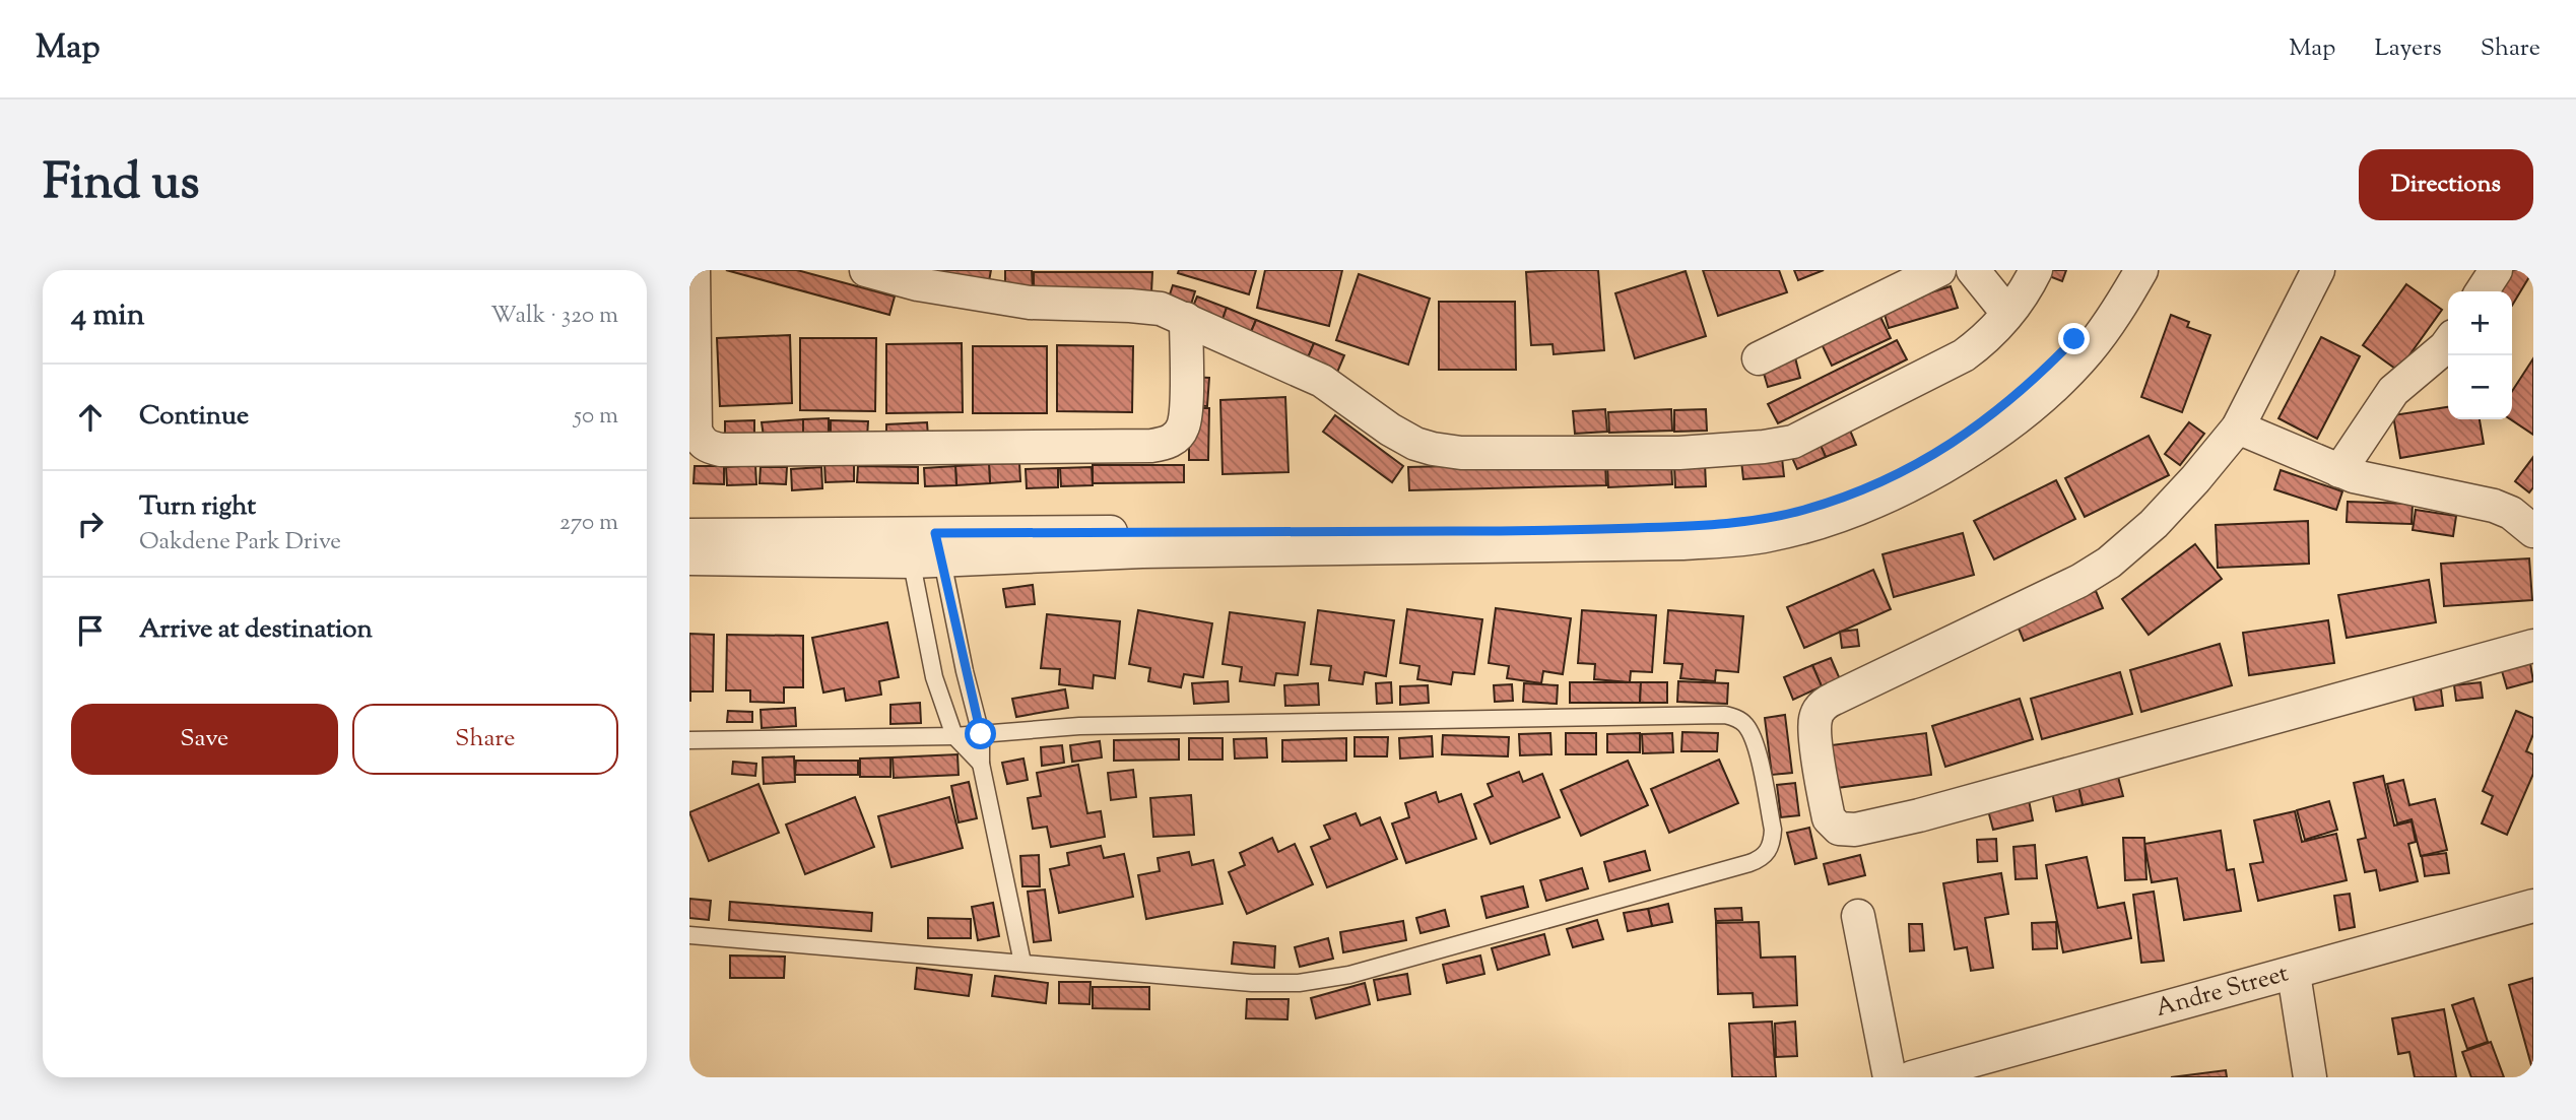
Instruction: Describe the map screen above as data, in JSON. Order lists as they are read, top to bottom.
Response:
{
  "streets": {
    "street": ["Andre Street"]
  },
  "page": {
    "header": "Map",
    "nav": ["Map", "Layers", "Share"],
    "title": "Find us",
    "buttons": [
      "Directions",
      ["Save", "Share"]
    ],
    "heading": ["4 min", "Walk · 320 m"],
    "map_buttons": ["+", "−"],
    "list": [
      ["Continue", "50 m"],
      ["Turn right", "Oakdene Park Drive", "270 m"],
      "Arrive at destination"
    ]
  }
}
